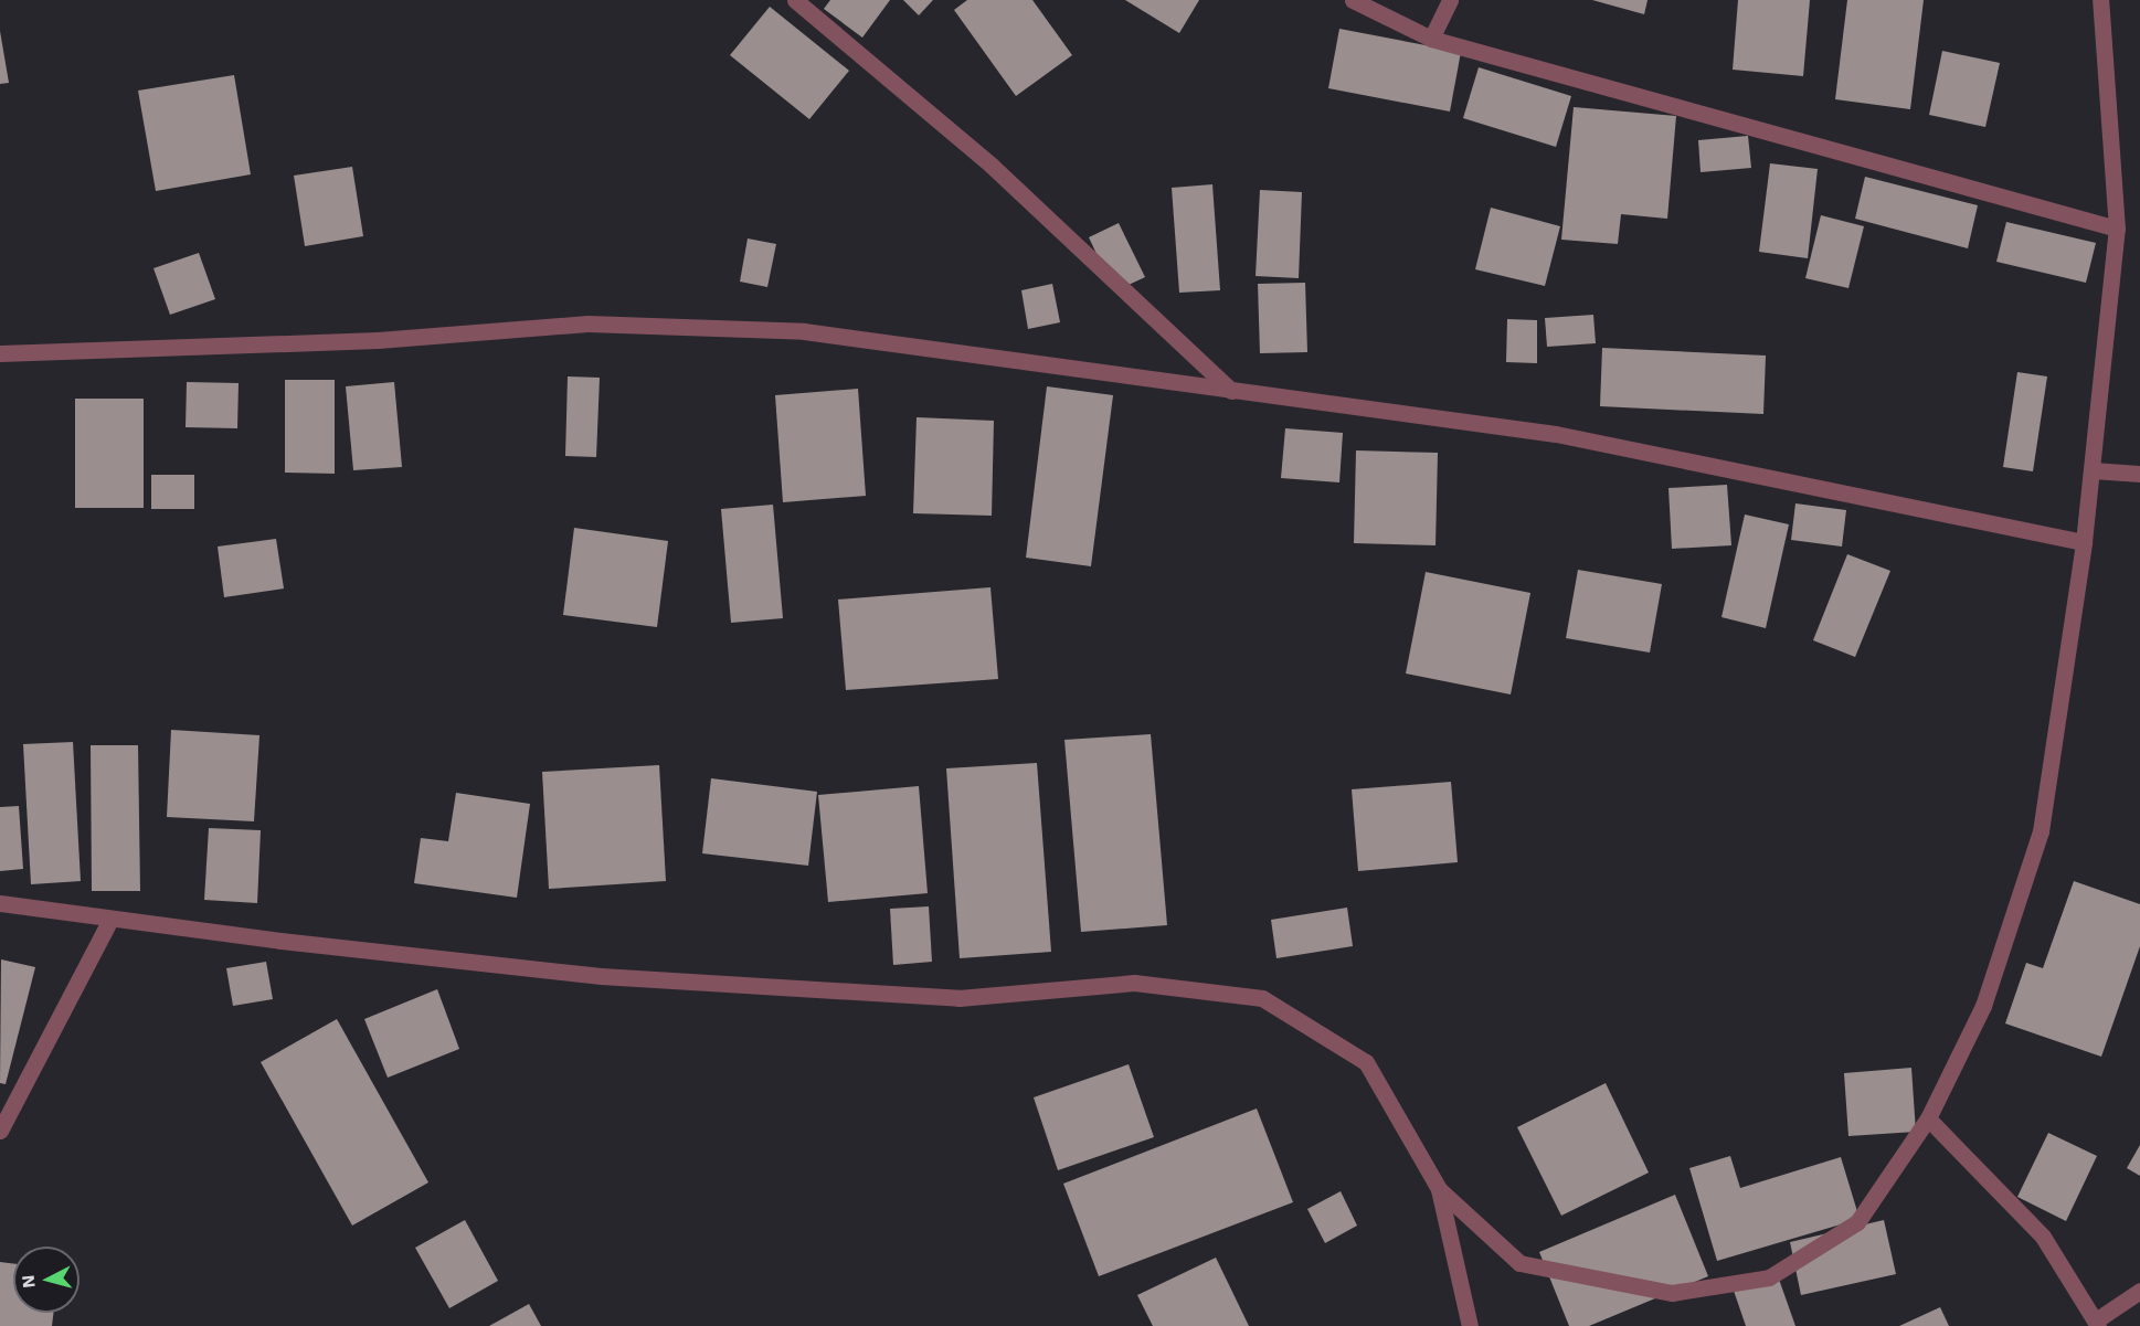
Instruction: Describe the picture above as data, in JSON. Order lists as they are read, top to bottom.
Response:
{
  "north": "left"
}
